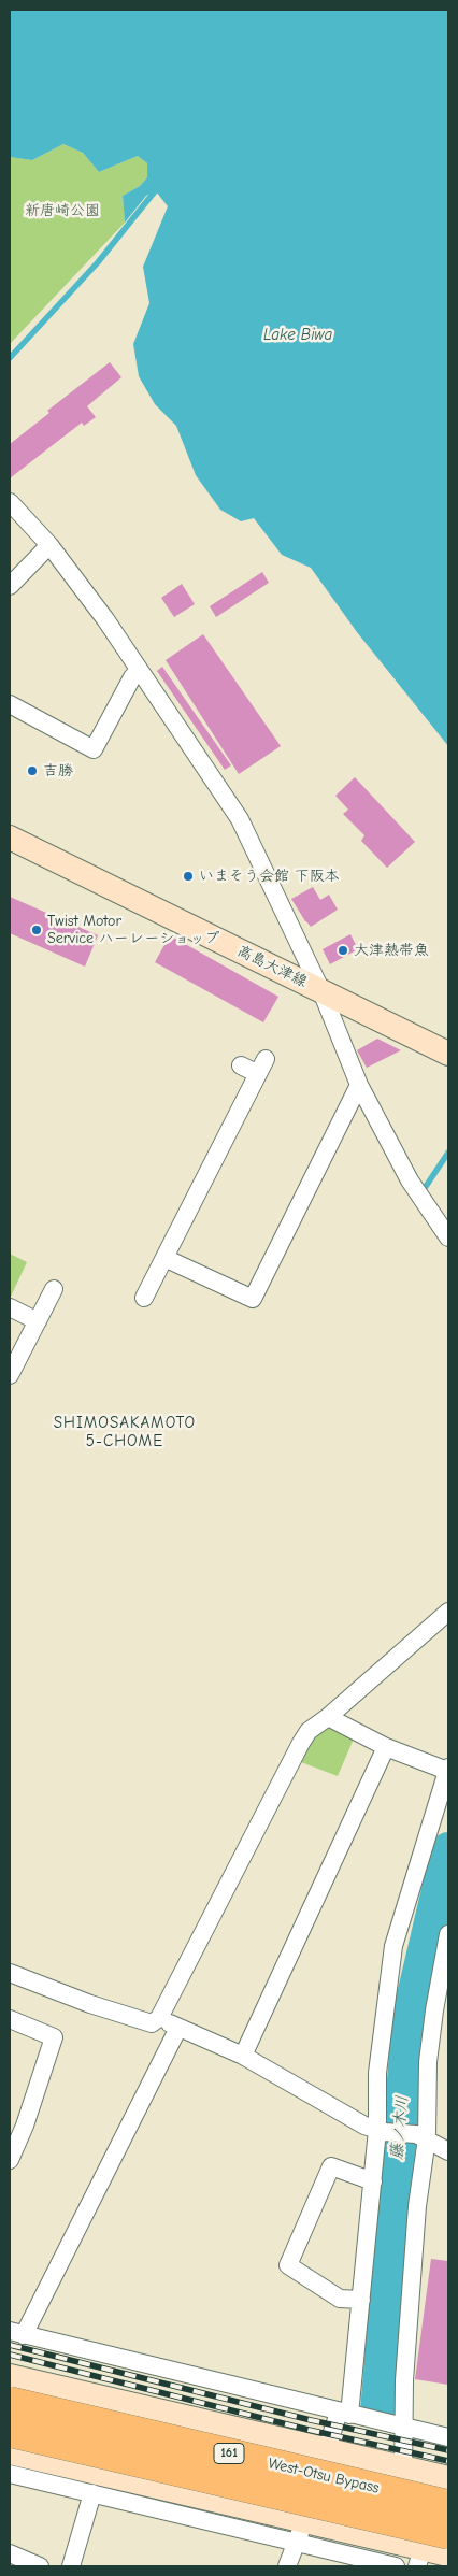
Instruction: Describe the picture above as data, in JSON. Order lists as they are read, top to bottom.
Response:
{
  "streets": {
    "highway": ["161", "West-Otsu Bypass"],
    "street": ["高島大津線"]
  },
  "districts": ["SHIMOSAKAMOTO 5-CHOME"],
  "water": ["Lake Biwa", "藤ノ木川"],
  "parks": ["新唐崎公園"],
  "places": [
    "吉勝",
    "いまそう会館 下阪本",
    "Twist Motor Service ハーレーショップ",
    "大津熱帯魚"
  ]
}
